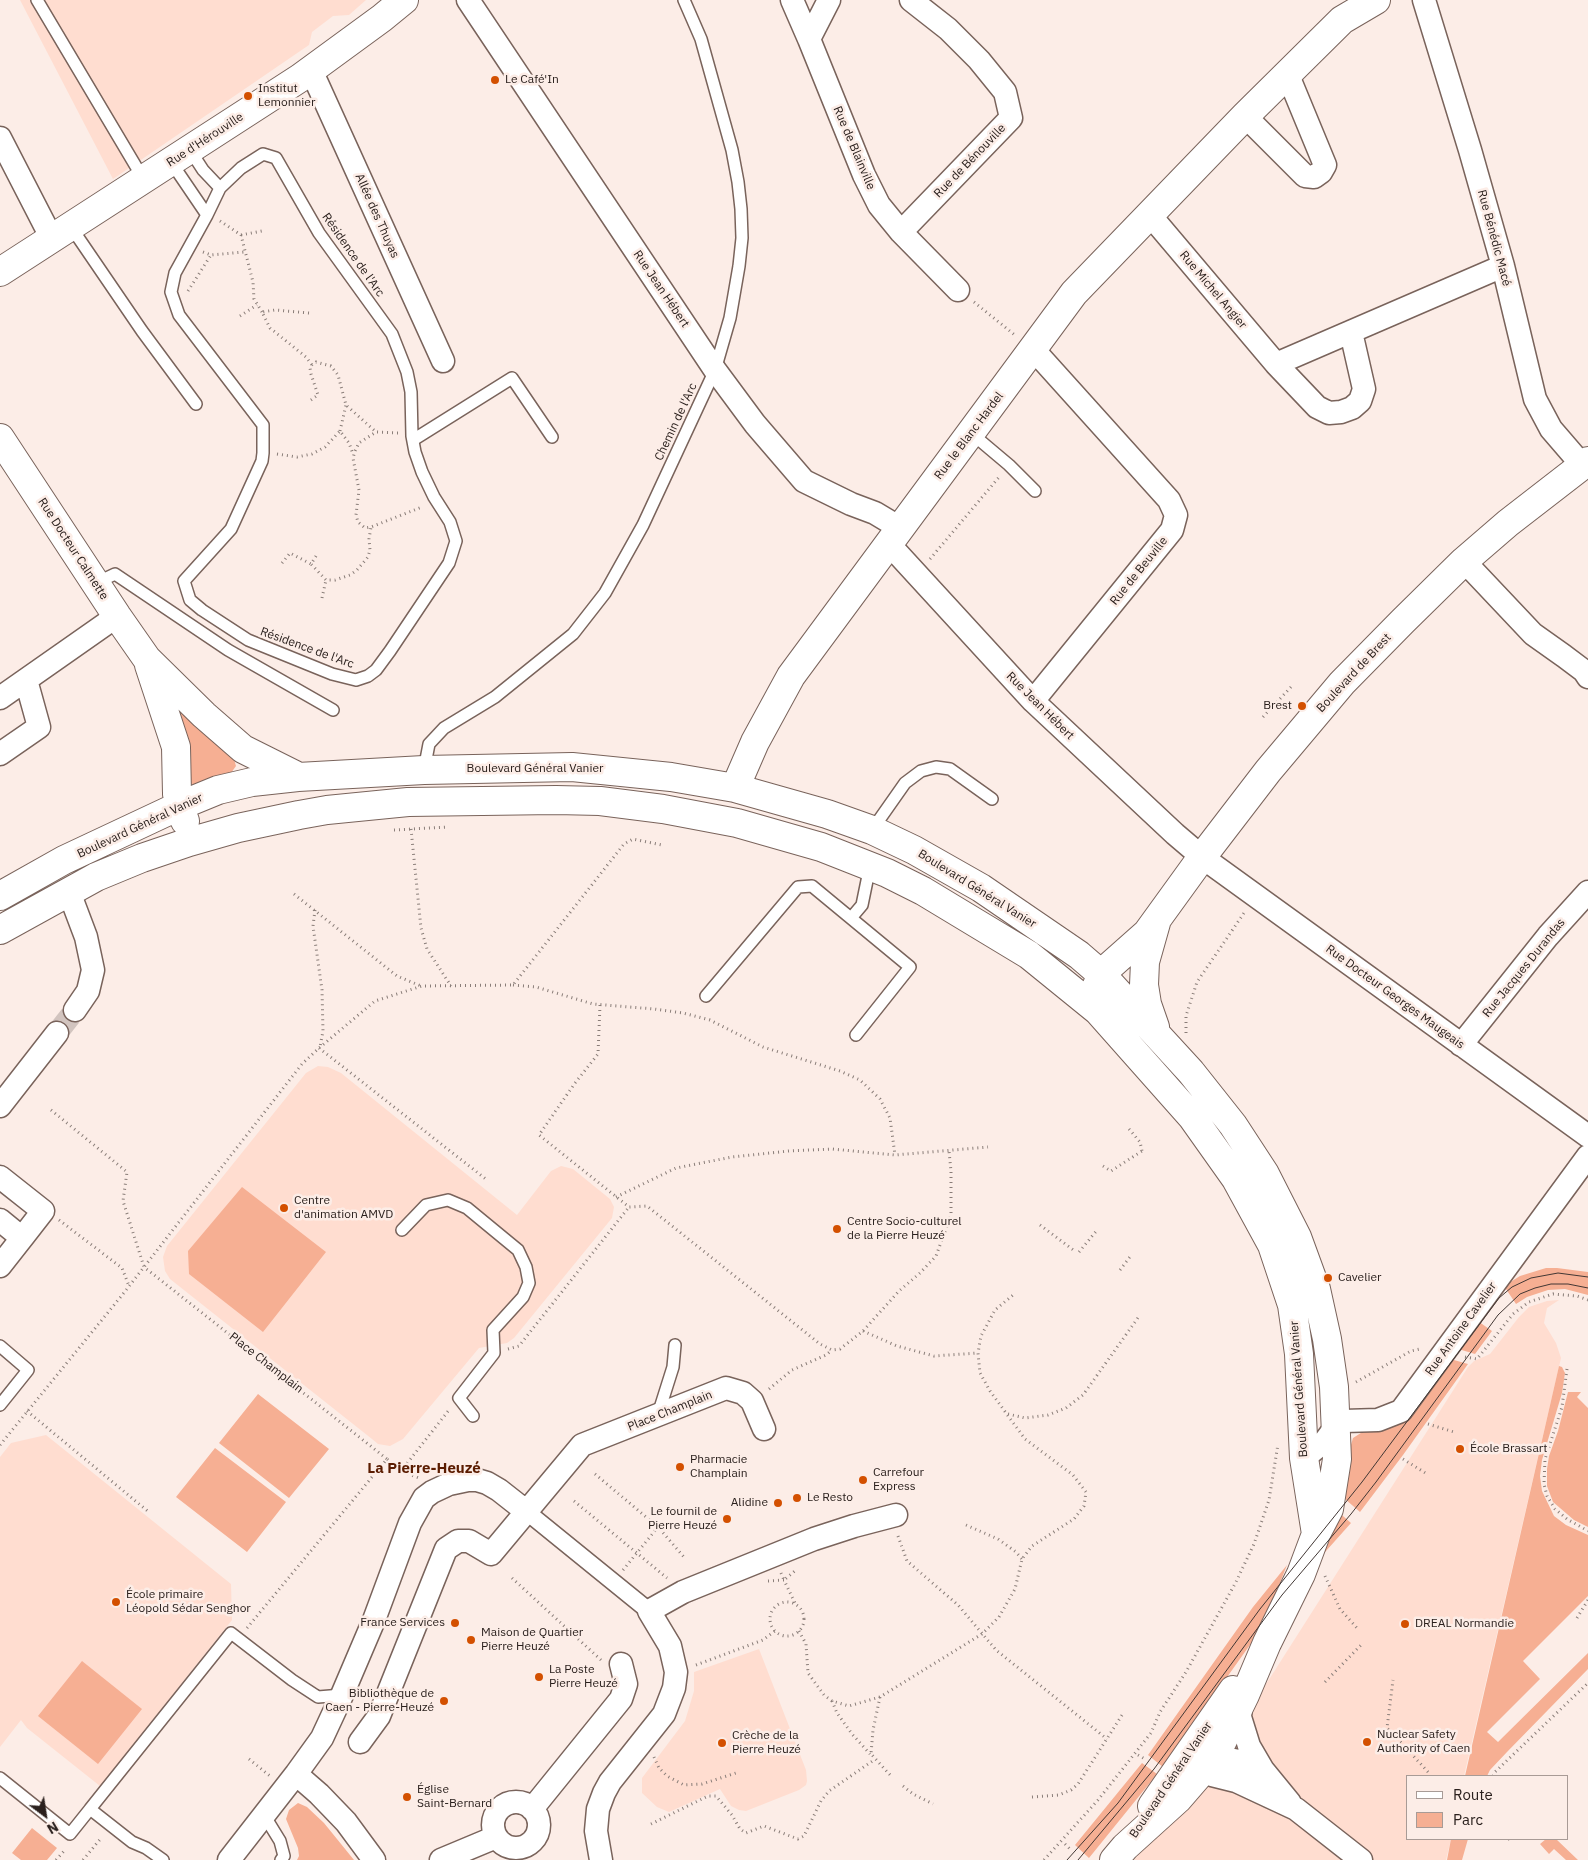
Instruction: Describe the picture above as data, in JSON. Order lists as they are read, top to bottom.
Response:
{
  "streets": {
    "street": [
      "Rue d'Hérouville",
      "Rue de Blainville",
      "Rue de Bénouville",
      "Allée des Thuyas",
      "Rue Bénédic Macé",
      "Rue Jean Hébert",
      "Rue Michel Angier",
      "Rue le Blanc Hardel",
      "Rue Docteur Calmette",
      "Rue de Beuville",
      "Boulevard de Brest",
      "Boulevard Général Vanier",
      "Rue Jacques Durandas",
      "Rue Docteur Georges Maugeais",
      "Rue Antoine Cavelier",
      "Place Champlain"
    ],
    "lane": ["Résidence de l'Arc", "Chemin de l'Arc"]
  },
  "crossings": [
    ["Rue d'Hérouville", "Allée des Thuyas"],
    ["Rue de Blainville", "Rue de Bénouville"],
    ["Rue Bénédic Macé", "Boulevard de Brest"],
    ["Rue Jean Hébert", "Chemin de l'Arc"],
    ["Rue Jean Hébert", "Rue le Blanc Hardel"],
    ["Rue Jean Hébert", "Rue de Beuville"],
    ["Rue Jean Hébert", "Boulevard de Brest"],
    ["Rue Jean Hébert", "Rue Docteur Georges Maugeais"],
    ["Rue Michel Angier", "Rue le Blanc Hardel"],
    ["Chemin de l'Arc", "Boulevard Général Vanier"],
    ["Rue le Blanc Hardel", "Rue de Beuville"],
    ["Rue le Blanc Hardel", "Boulevard Général Vanier"],
    ["Rue Docteur Calmette", "Boulevard Général Vanier"],
    ["Boulevard de Brest", "Rue Docteur Georges Maugeais"],
    ["Boulevard Général Vanier", "Rue Antoine Cavelier"],
    ["Rue Jacques Durandas", "Rue Docteur Georges Maugeais"]
  ],
  "districts": ["La Pierre-Heuzé"],
  "places": [
    "Le Café'In",
    "Institut Lemonnier",
    "Brest",
    "Centre d'animation AMVD",
    "Centre Socio-culturel de la Pierre Heuzé",
    "Cavelier",
    "École Brassart",
    "Pharmacie Champlain",
    "Carrefour Express",
    "Le Resto",
    "Alidine",
    "Le fournil de Pierre Heuzé",
    "École primaire Léopold Sédar Senghor",
    "France Services",
    "DREAL Normandie",
    "Maison de Quartier Pierre Heuzé",
    "La Poste Pierre Heuzé",
    "Bibliothèque de Caen - Pierre-Heuzé",
    "Nuclear Safety Authority of Caen",
    "Crèche de la Pierre Heuzé",
    "Église Saint-Bernard"
  ],
  "legend": ["Route", "Parc"],
  "north": "bottom right"
}
